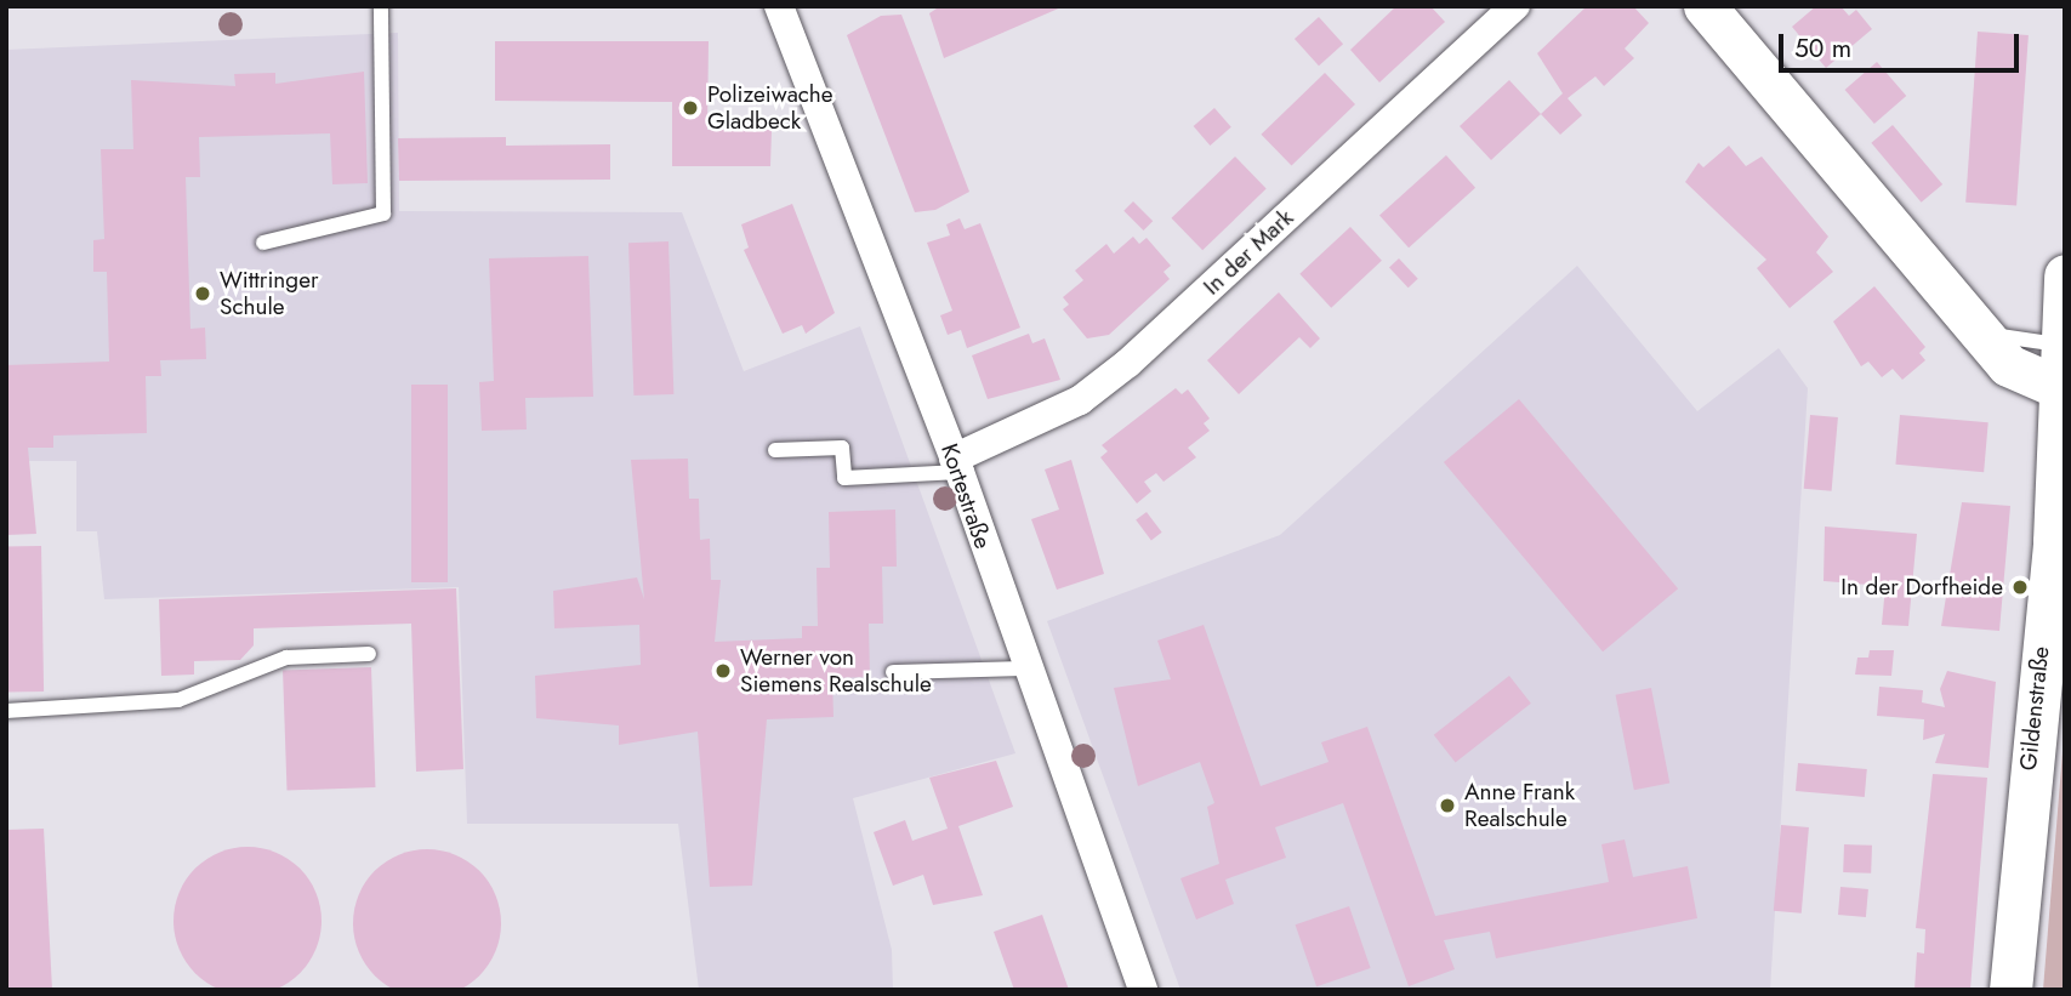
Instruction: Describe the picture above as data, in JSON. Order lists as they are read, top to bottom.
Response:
{
  "streets": {
    "street": ["In der Mark", "Kortestraße", "Gildenstraße"]
  },
  "crossings": [
    ["In der Mark", "Kortestraße"]
  ],
  "places": [
    "Polizeiwache Gladbeck",
    "Wittringer Schule",
    "In der Dorfheide",
    "Werner von Siemens Realschule",
    "Anne Frank Realschule"
  ],
  "scale_bar": "50 m"
}
